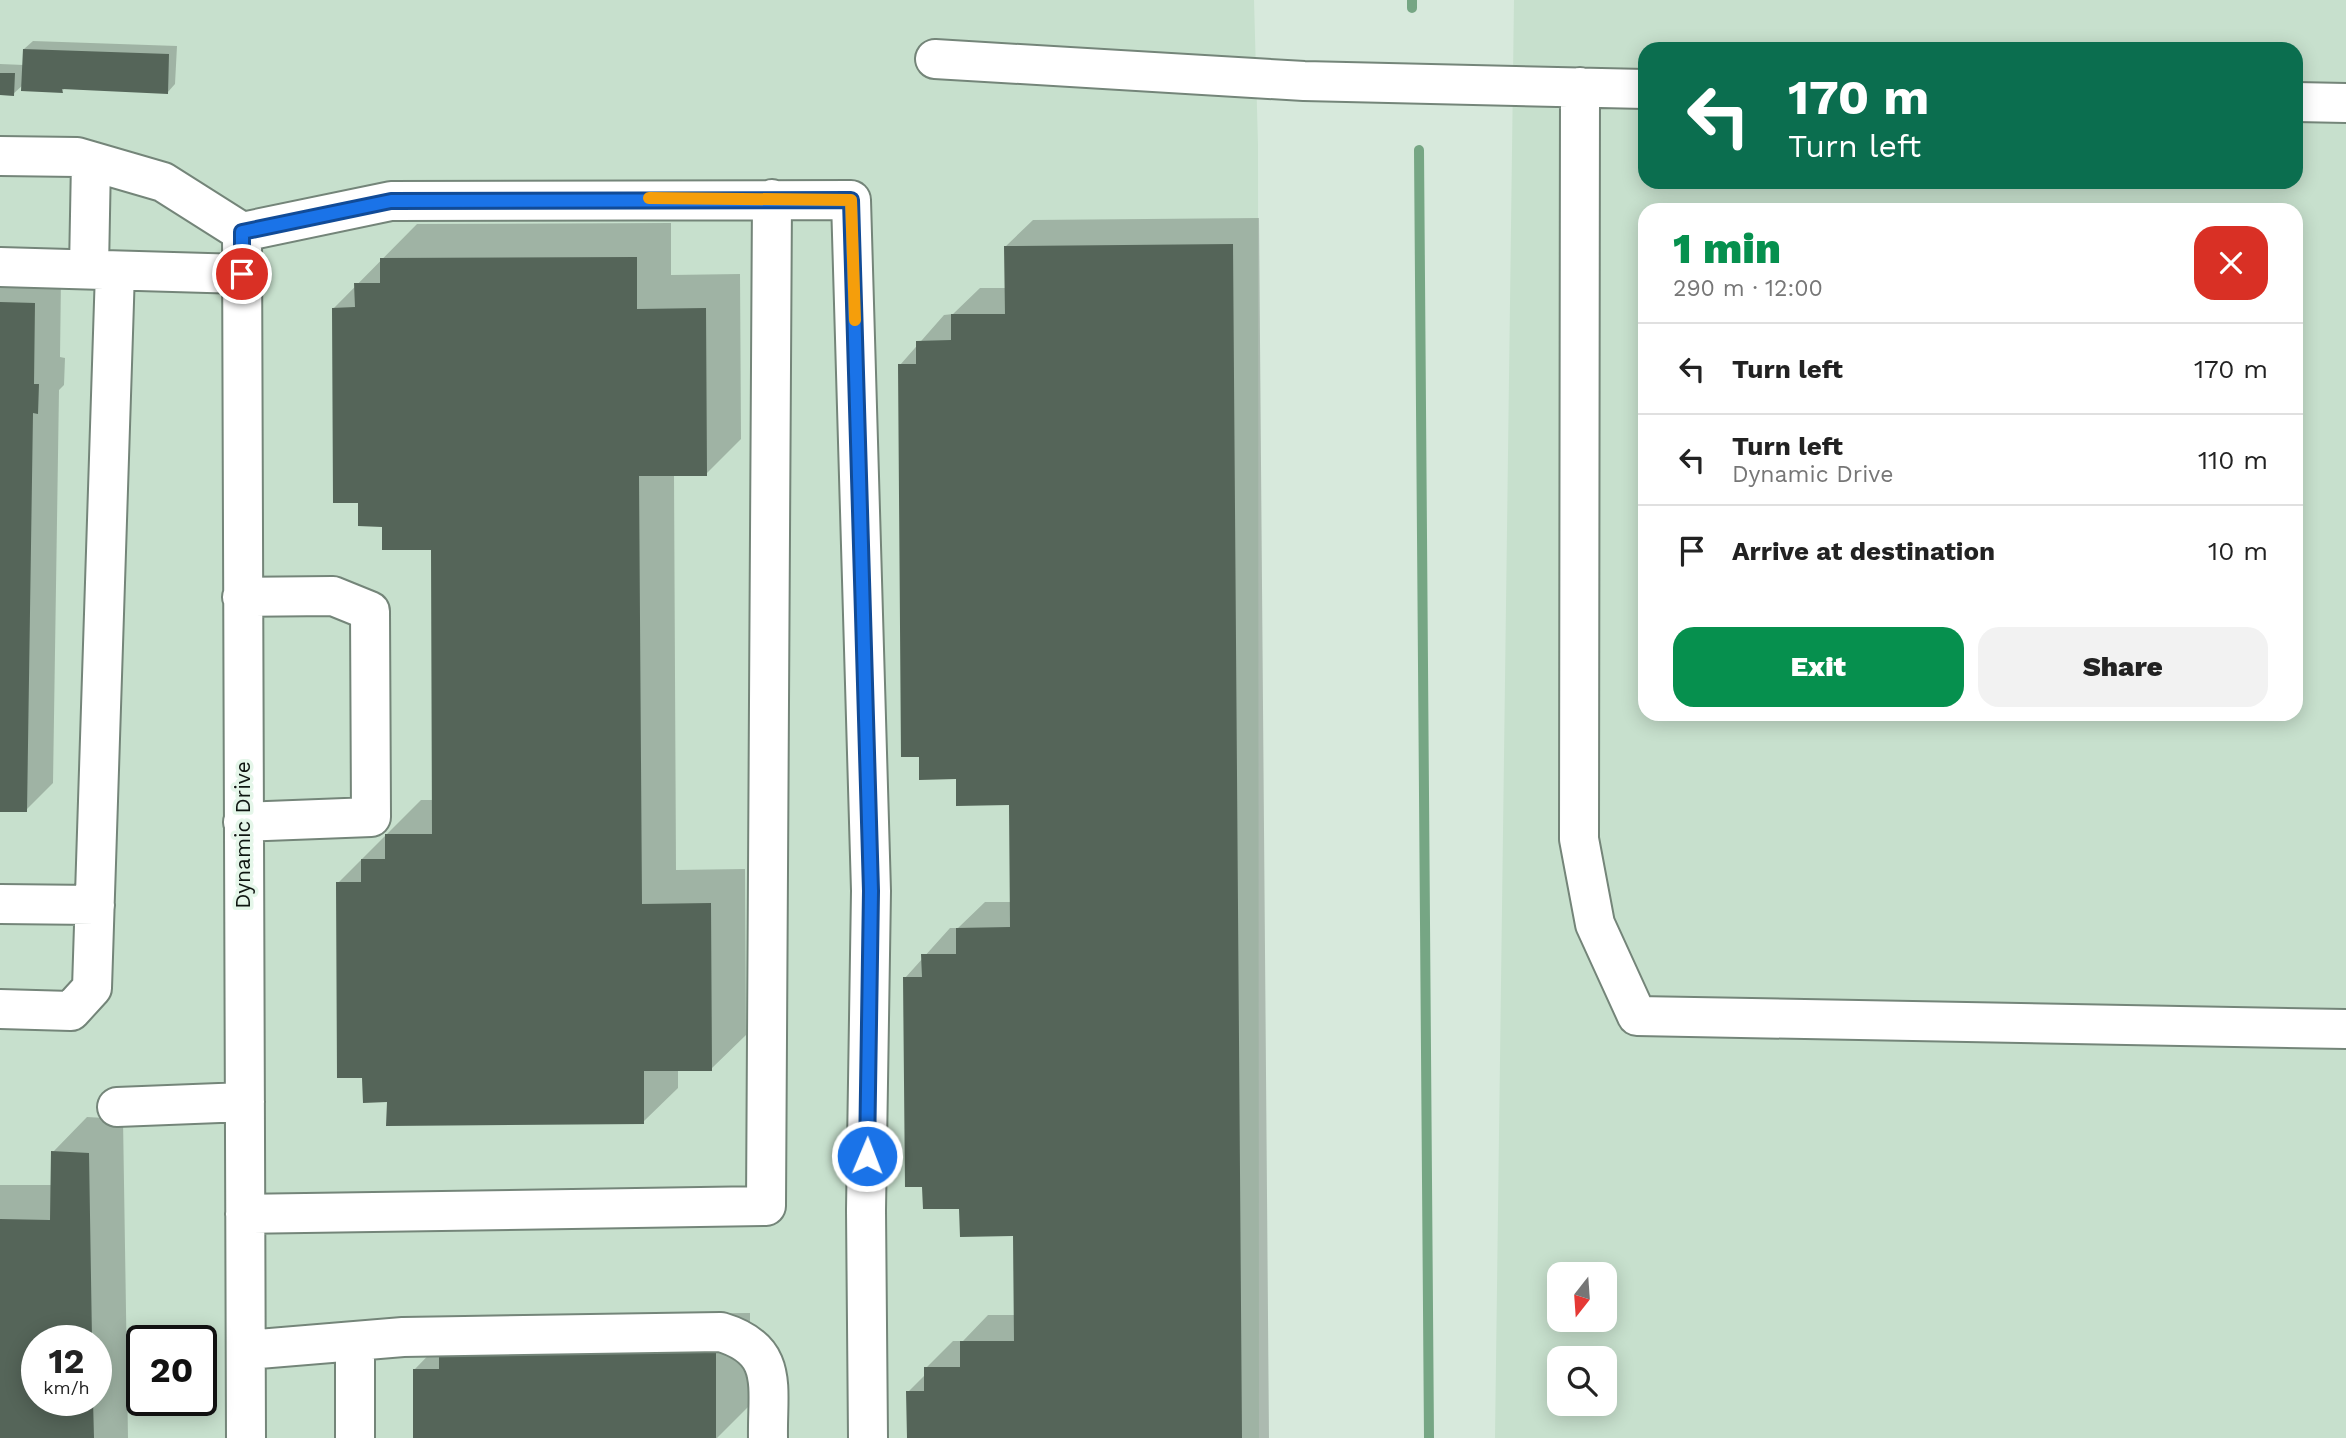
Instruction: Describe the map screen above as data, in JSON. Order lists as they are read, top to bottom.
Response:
{
  "streets": {
    "street": ["Dynamic Drive"]
  },
  "north": "bottom",
  "page": {
    "turn": ["170 m", "Turn left"],
    "heading": ["1 min", "290 m · 12:00"],
    "list": [
      {
        "name": "Turn left",
        "value": "170 m"
      },
      {
        "name": "Turn left",
        "note": "Dynamic Drive",
        "value": "110 m"
      },
      {
        "name": "Arrive at destination",
        "value": "10 m"
      }
    ],
    "buttons": ["Exit", "Share"],
    "speed": "12 km/h",
    "limit": "20"
  }
}
